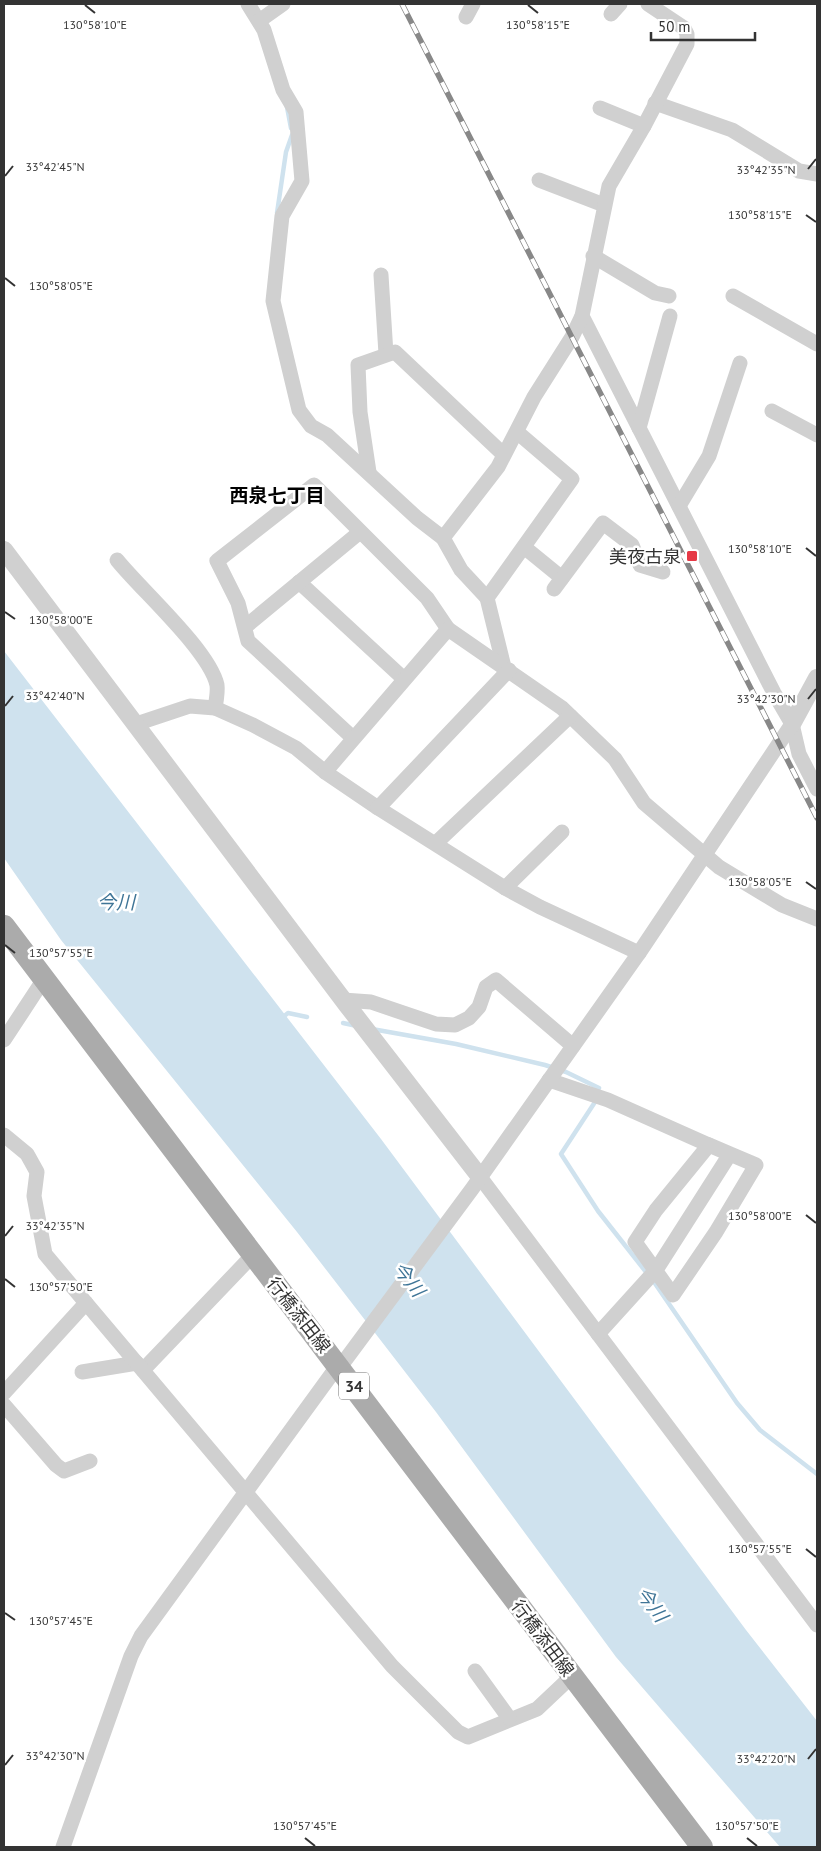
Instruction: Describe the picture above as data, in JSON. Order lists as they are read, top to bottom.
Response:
{
  "streets": {
    "main road": ["行橋添田線", "34"]
  },
  "districts": ["西泉七丁目"],
  "water": ["今川"],
  "places": {
    "transit": ["美夜古泉"]
  },
  "scale_bar": "50 m",
  "coordinates": [
    "130°58'10\"E",
    "130°58'15\"E",
    "33°42'45\"N",
    "33°42'35\"N",
    "130°58'05\"E",
    "130°58'00\"E",
    "33°42'40\"N",
    "33°42'30\"N",
    "130°57'55\"E",
    "130°57'50\"E",
    "130°57'45\"E",
    "33°42'20\"N"
  ]
}
